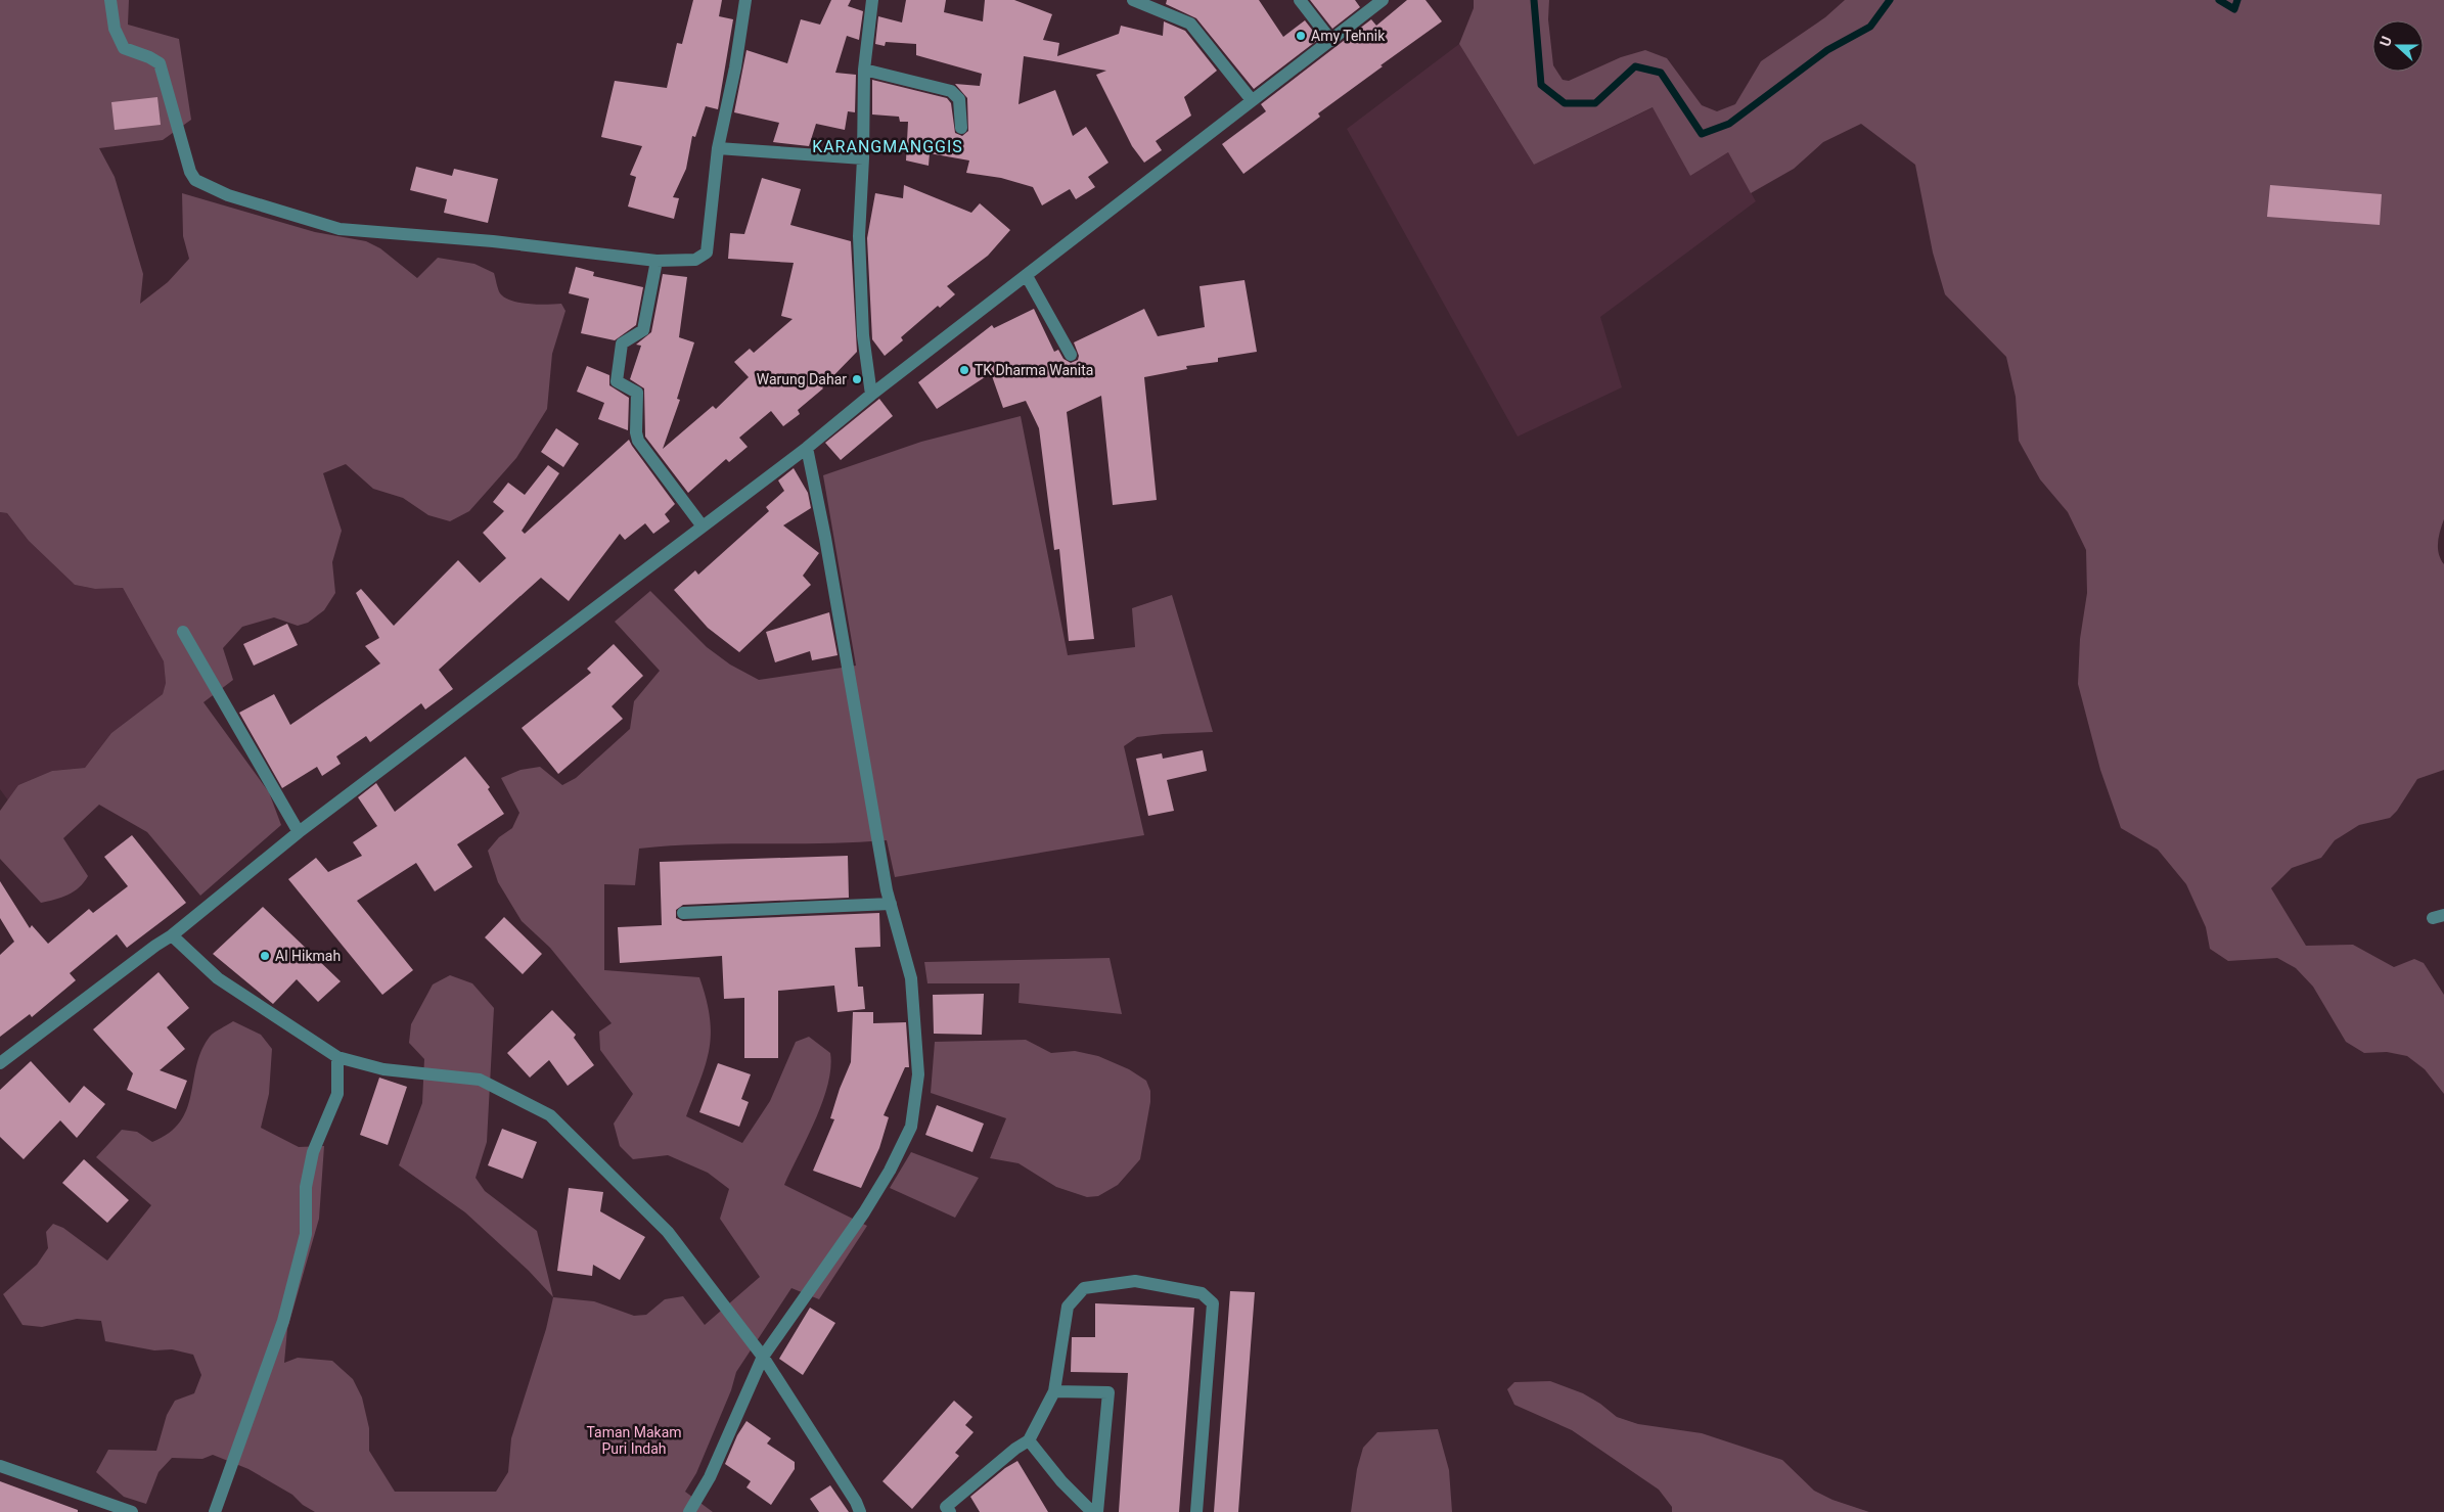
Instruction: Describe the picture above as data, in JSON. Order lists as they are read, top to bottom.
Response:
{
  "districts": ["KARANGMANGGIS"],
  "parks": ["Taman Makam Puri Indah"],
  "places": [
    "Amy Tehnik",
    "TK Dharma Wanita",
    "Warung Dahar",
    "Al Hikmah"
  ],
  "north": "left"
}
